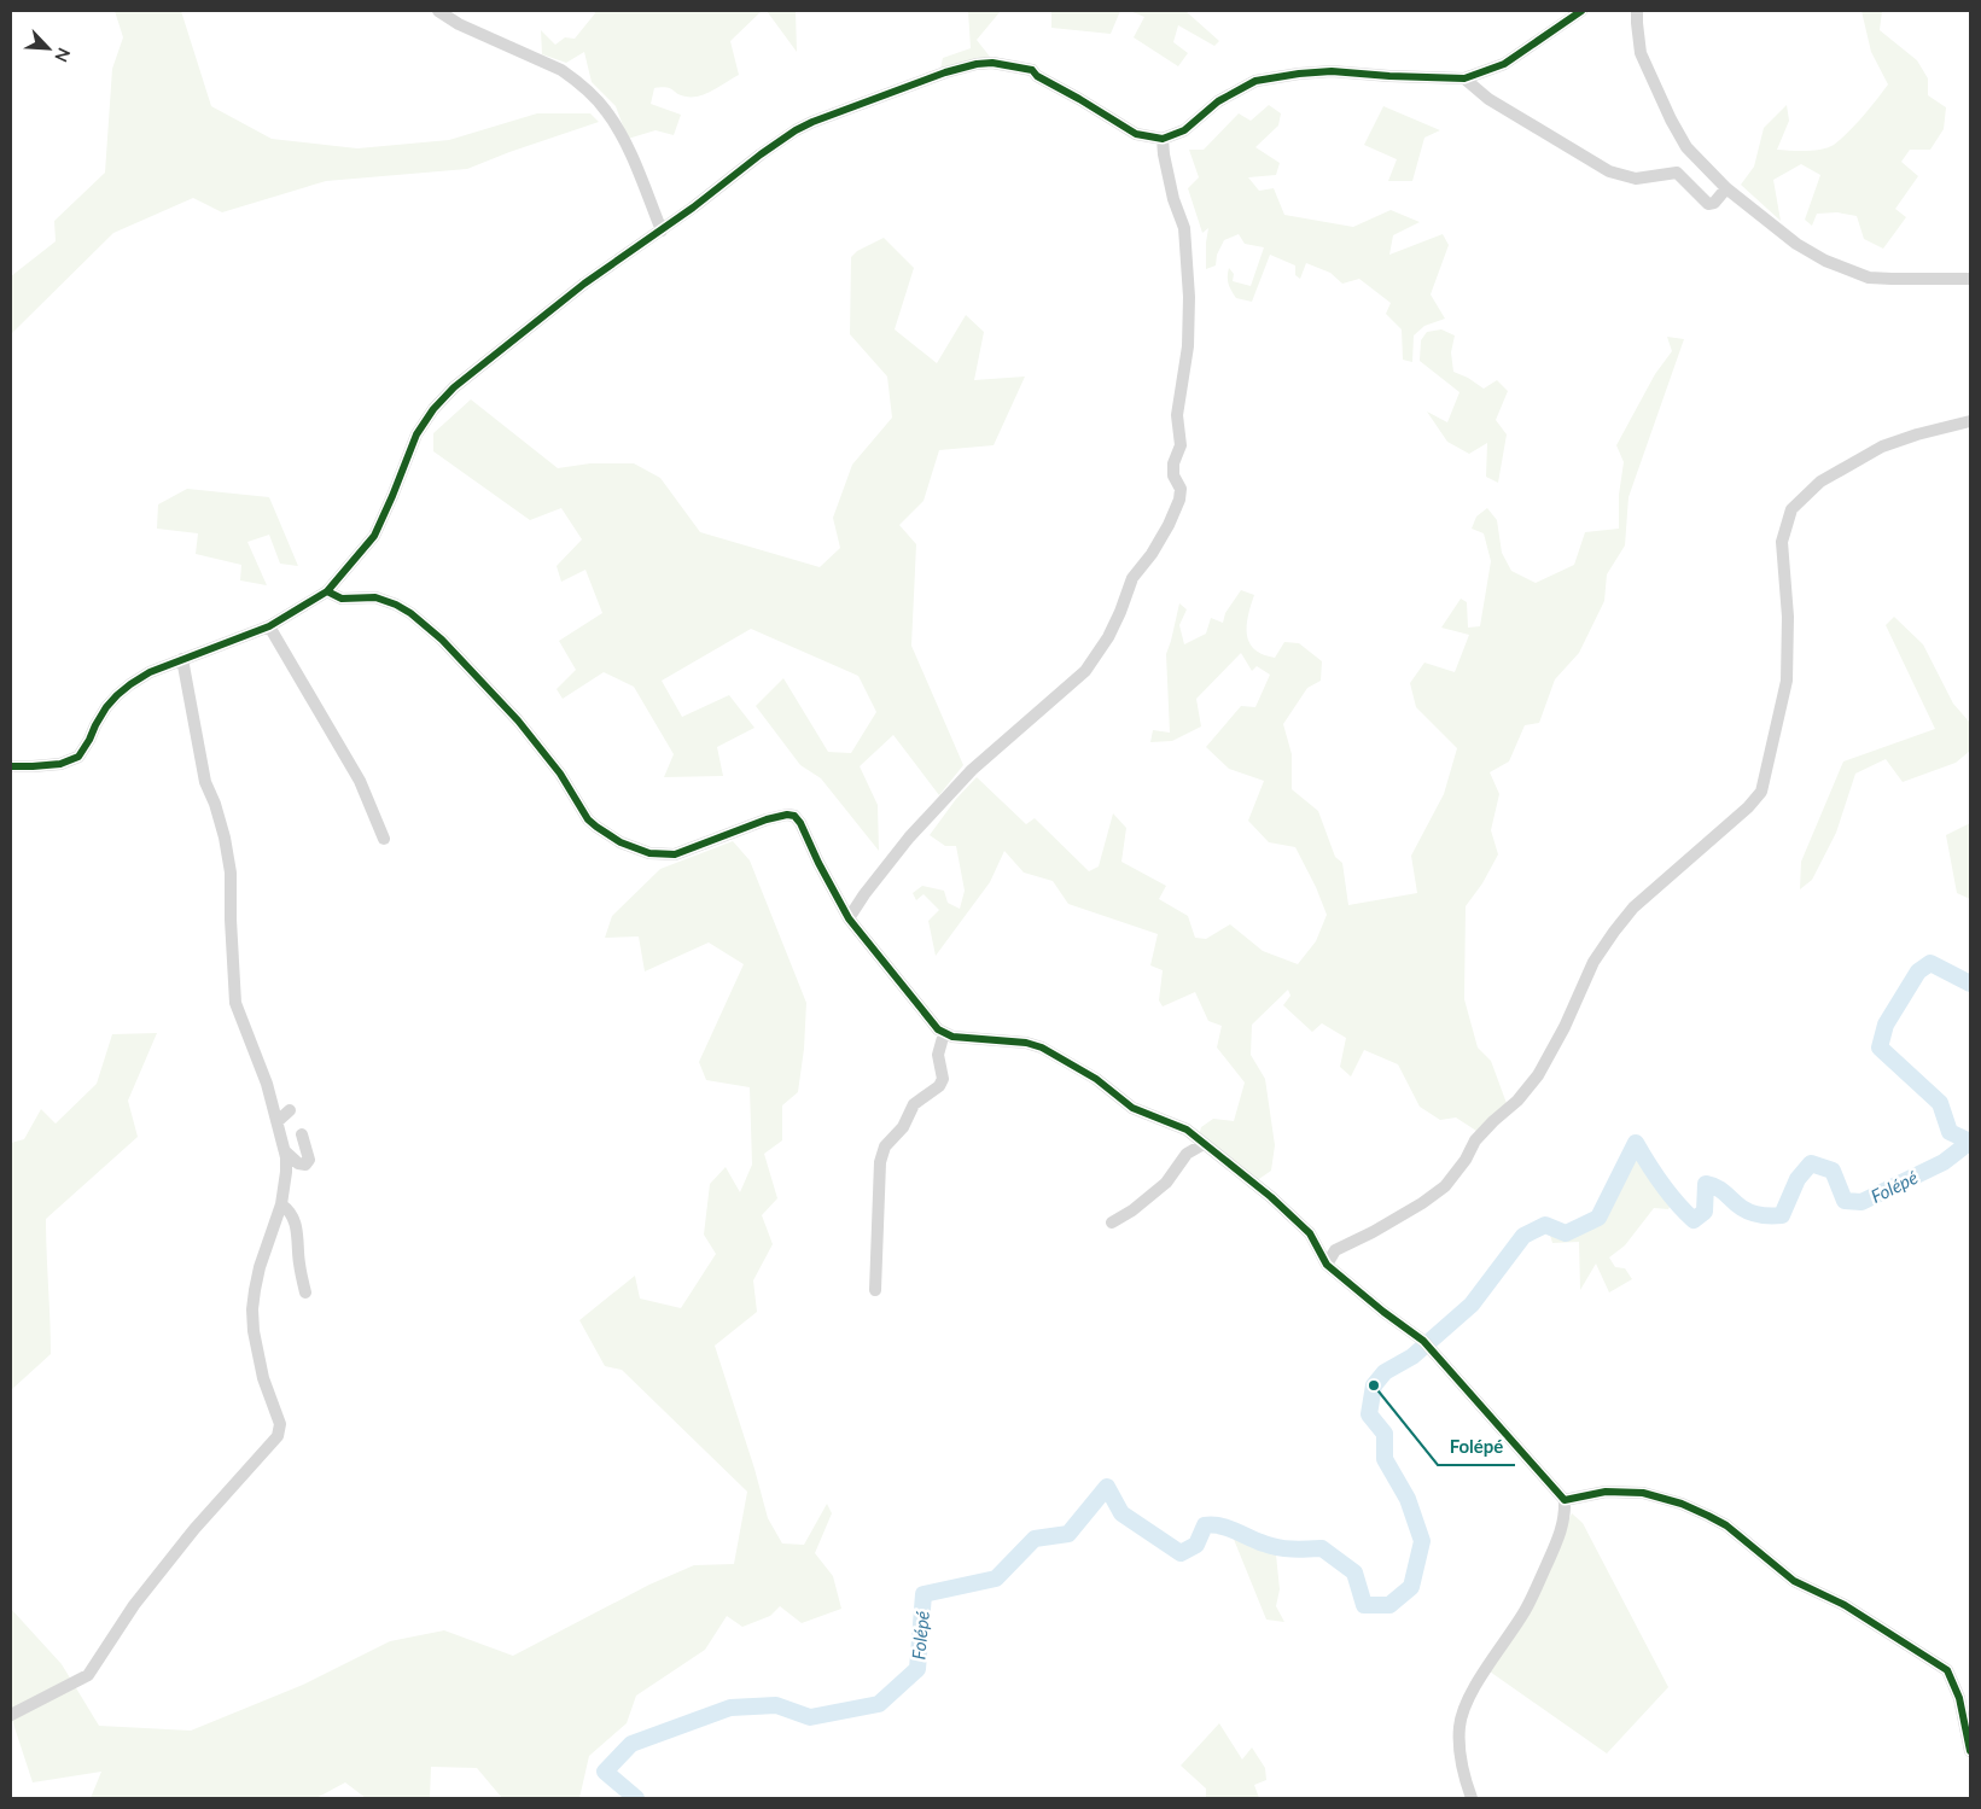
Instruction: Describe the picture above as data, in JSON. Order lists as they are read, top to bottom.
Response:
{
  "water": ["Folépé"],
  "places": ["Folépé"],
  "north": "bottom right"
}
